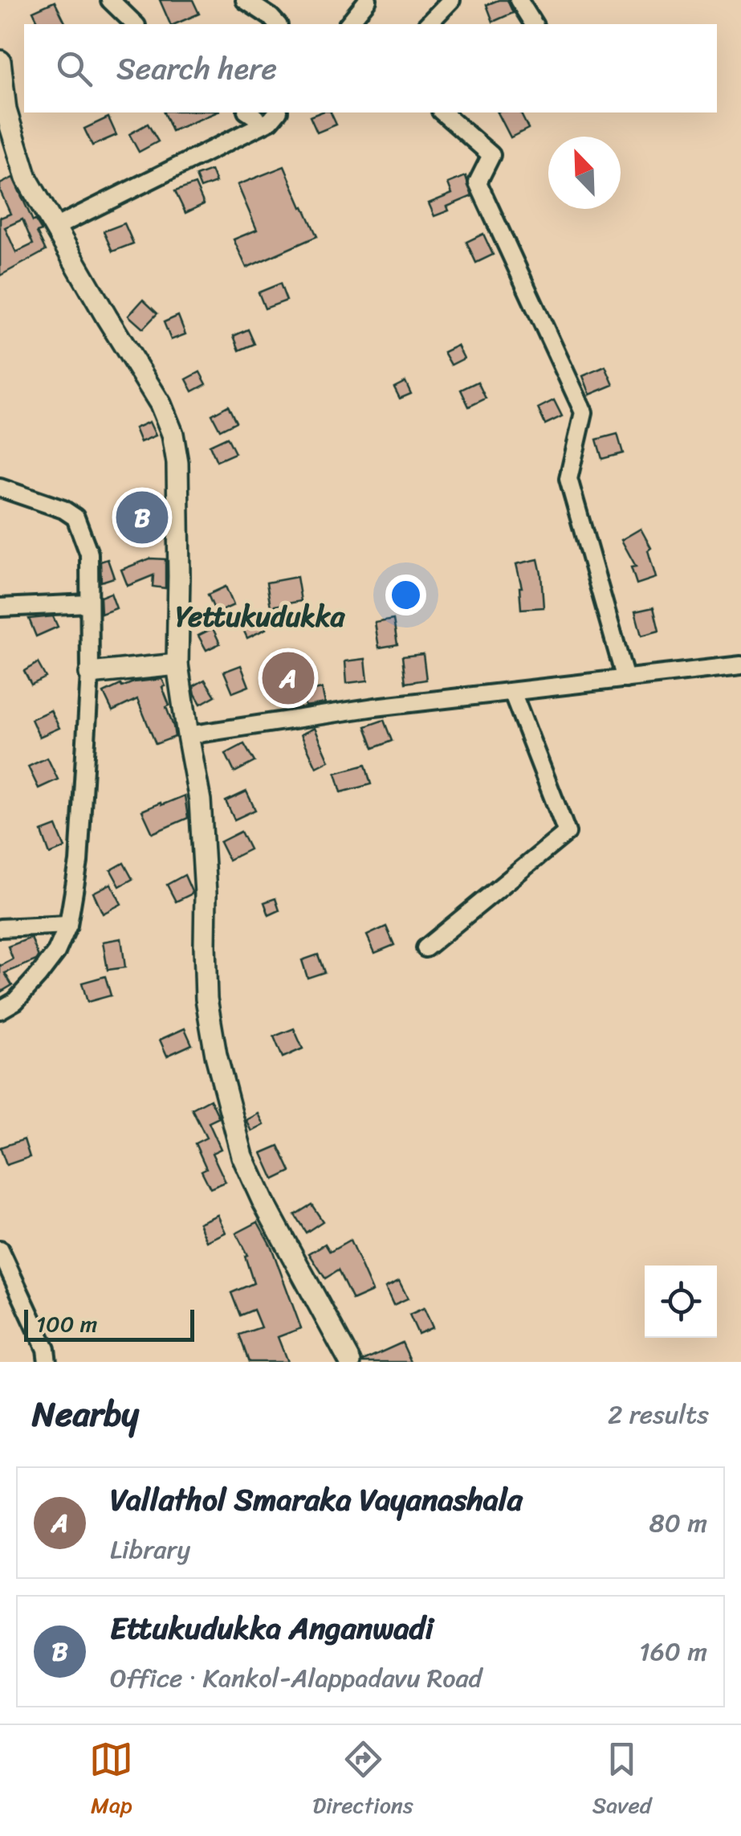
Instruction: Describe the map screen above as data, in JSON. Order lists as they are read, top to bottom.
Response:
{
  "districts": ["Yettukudukka"],
  "scale_bar": "100 m",
  "north": "top left",
  "page": {
    "search": "Search here",
    "pins": ["B", "A"],
    "scale": "100 m",
    "heading": ["Nearby", "2 results"],
    "list": [
      {
        "mark": "A",
        "name": "Vallathol Smaraka Vayanashala",
        "note": "Library",
        "value": "80 m"
      },
      {
        "mark": "B",
        "name": "Ettukudukka Anganwadi",
        "note": "Office · Kankol-Alappadavu Road",
        "value": "160 m"
      }
    ],
    "nav": ["Map", "Directions", "Saved"]
  }
}
